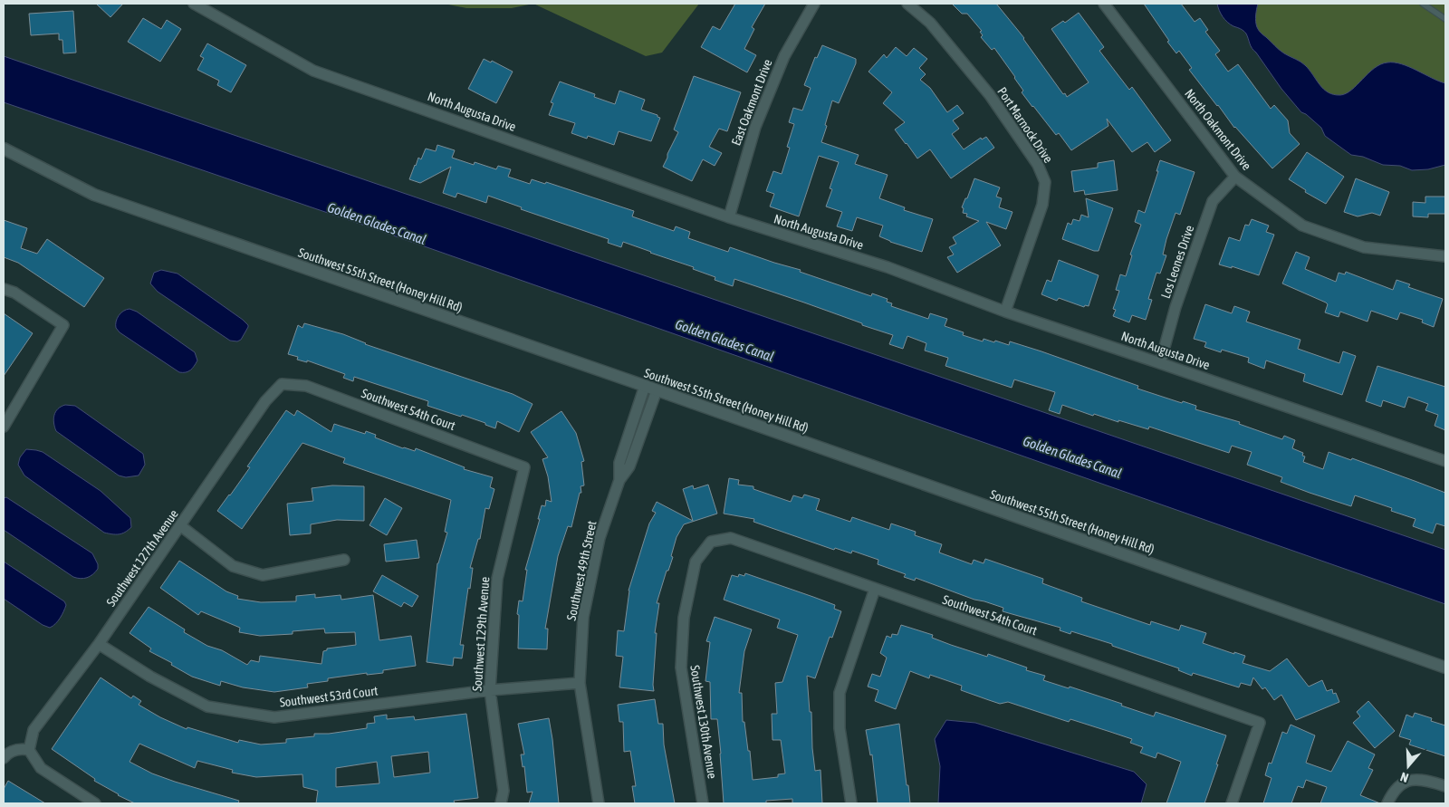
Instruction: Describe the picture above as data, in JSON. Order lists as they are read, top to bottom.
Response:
{
  "streets": {
    "street": [
      "East Oakmont Drive",
      "North Augusta Drive",
      "Port Marnock Drive",
      "North Oakmont Drive",
      "Los Leones Drive",
      "Southwest 55th Street (Honey Hill Rd)",
      "Southwest 54th Court",
      "Southwest 127th Avenue",
      "Southwest 49th Street",
      "Southwest 129th Avenue",
      "Southwest 53rd Court",
      "Southwest 130th Avenue"
    ]
  },
  "crossings": [
    ["East Oakmont Drive", "North Augusta Drive"],
    ["North Augusta Drive", "Port Marnock Drive"],
    ["North Augusta Drive", "Los Leones Drive"],
    ["North Oakmont Drive", "Los Leones Drive"],
    ["Southwest 55th Street (Honey Hill Rd)", "Southwest 49th Street"],
    ["Southwest 54th Court", "Southwest 127th Avenue"],
    ["Southwest 54th Court", "Southwest 129th Avenue"],
    ["Southwest 54th Court", "Southwest 130th Avenue"],
    ["Southwest 127th Avenue", "Southwest 53rd Court"],
    ["Southwest 49th Street", "Southwest 53rd Court"],
    ["Southwest 129th Avenue", "Southwest 53rd Court"]
  ],
  "water": ["Golden Glades Canal"],
  "north": "bottom"
}
